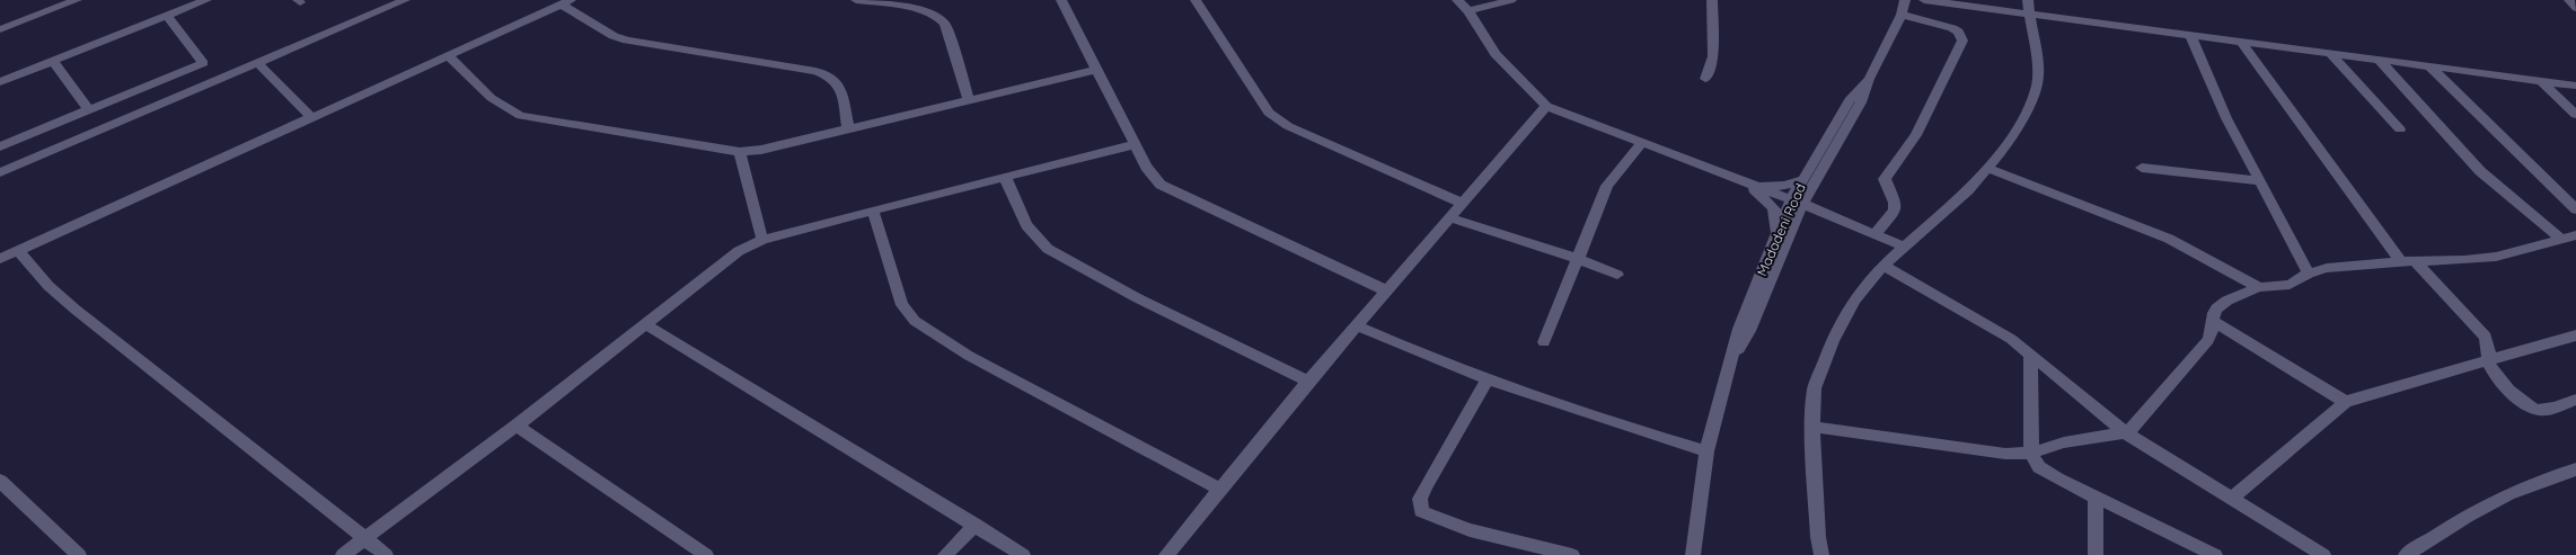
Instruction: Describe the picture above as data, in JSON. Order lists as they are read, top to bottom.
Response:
{
  "streets": {
    "street": ["Madadeni Road"]
  }
}
